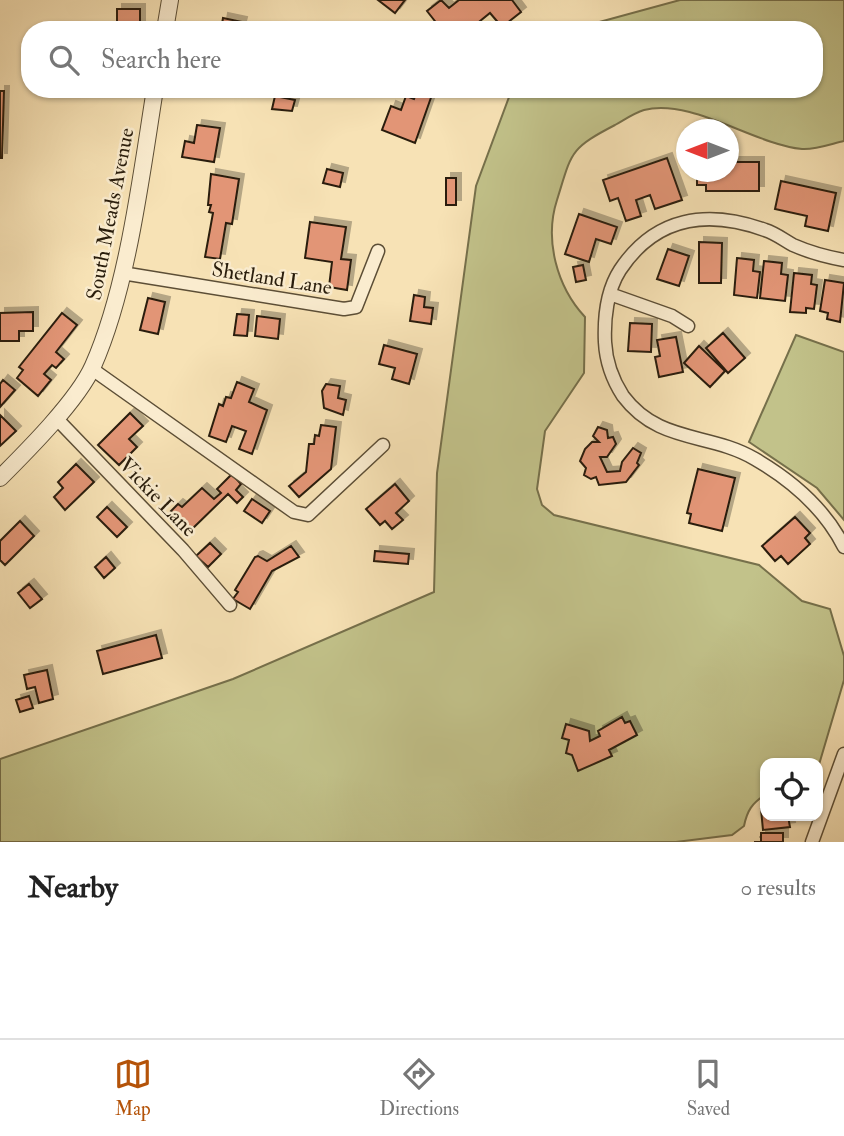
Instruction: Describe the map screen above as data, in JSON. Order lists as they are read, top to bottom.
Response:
{
  "streets": {
    "street": ["South Meads Avenue", "Shetland Lane", "Vickie Lane"]
  },
  "crossings": [
    ["South Meads Avenue", "Shetland Lane"],
    ["South Meads Avenue", "Vickie Lane"]
  ],
  "north": "left",
  "page": {
    "search": "Search here",
    "heading": ["Nearby", "0 results"],
    "nav": ["Map", "Directions", "Saved"]
  }
}
